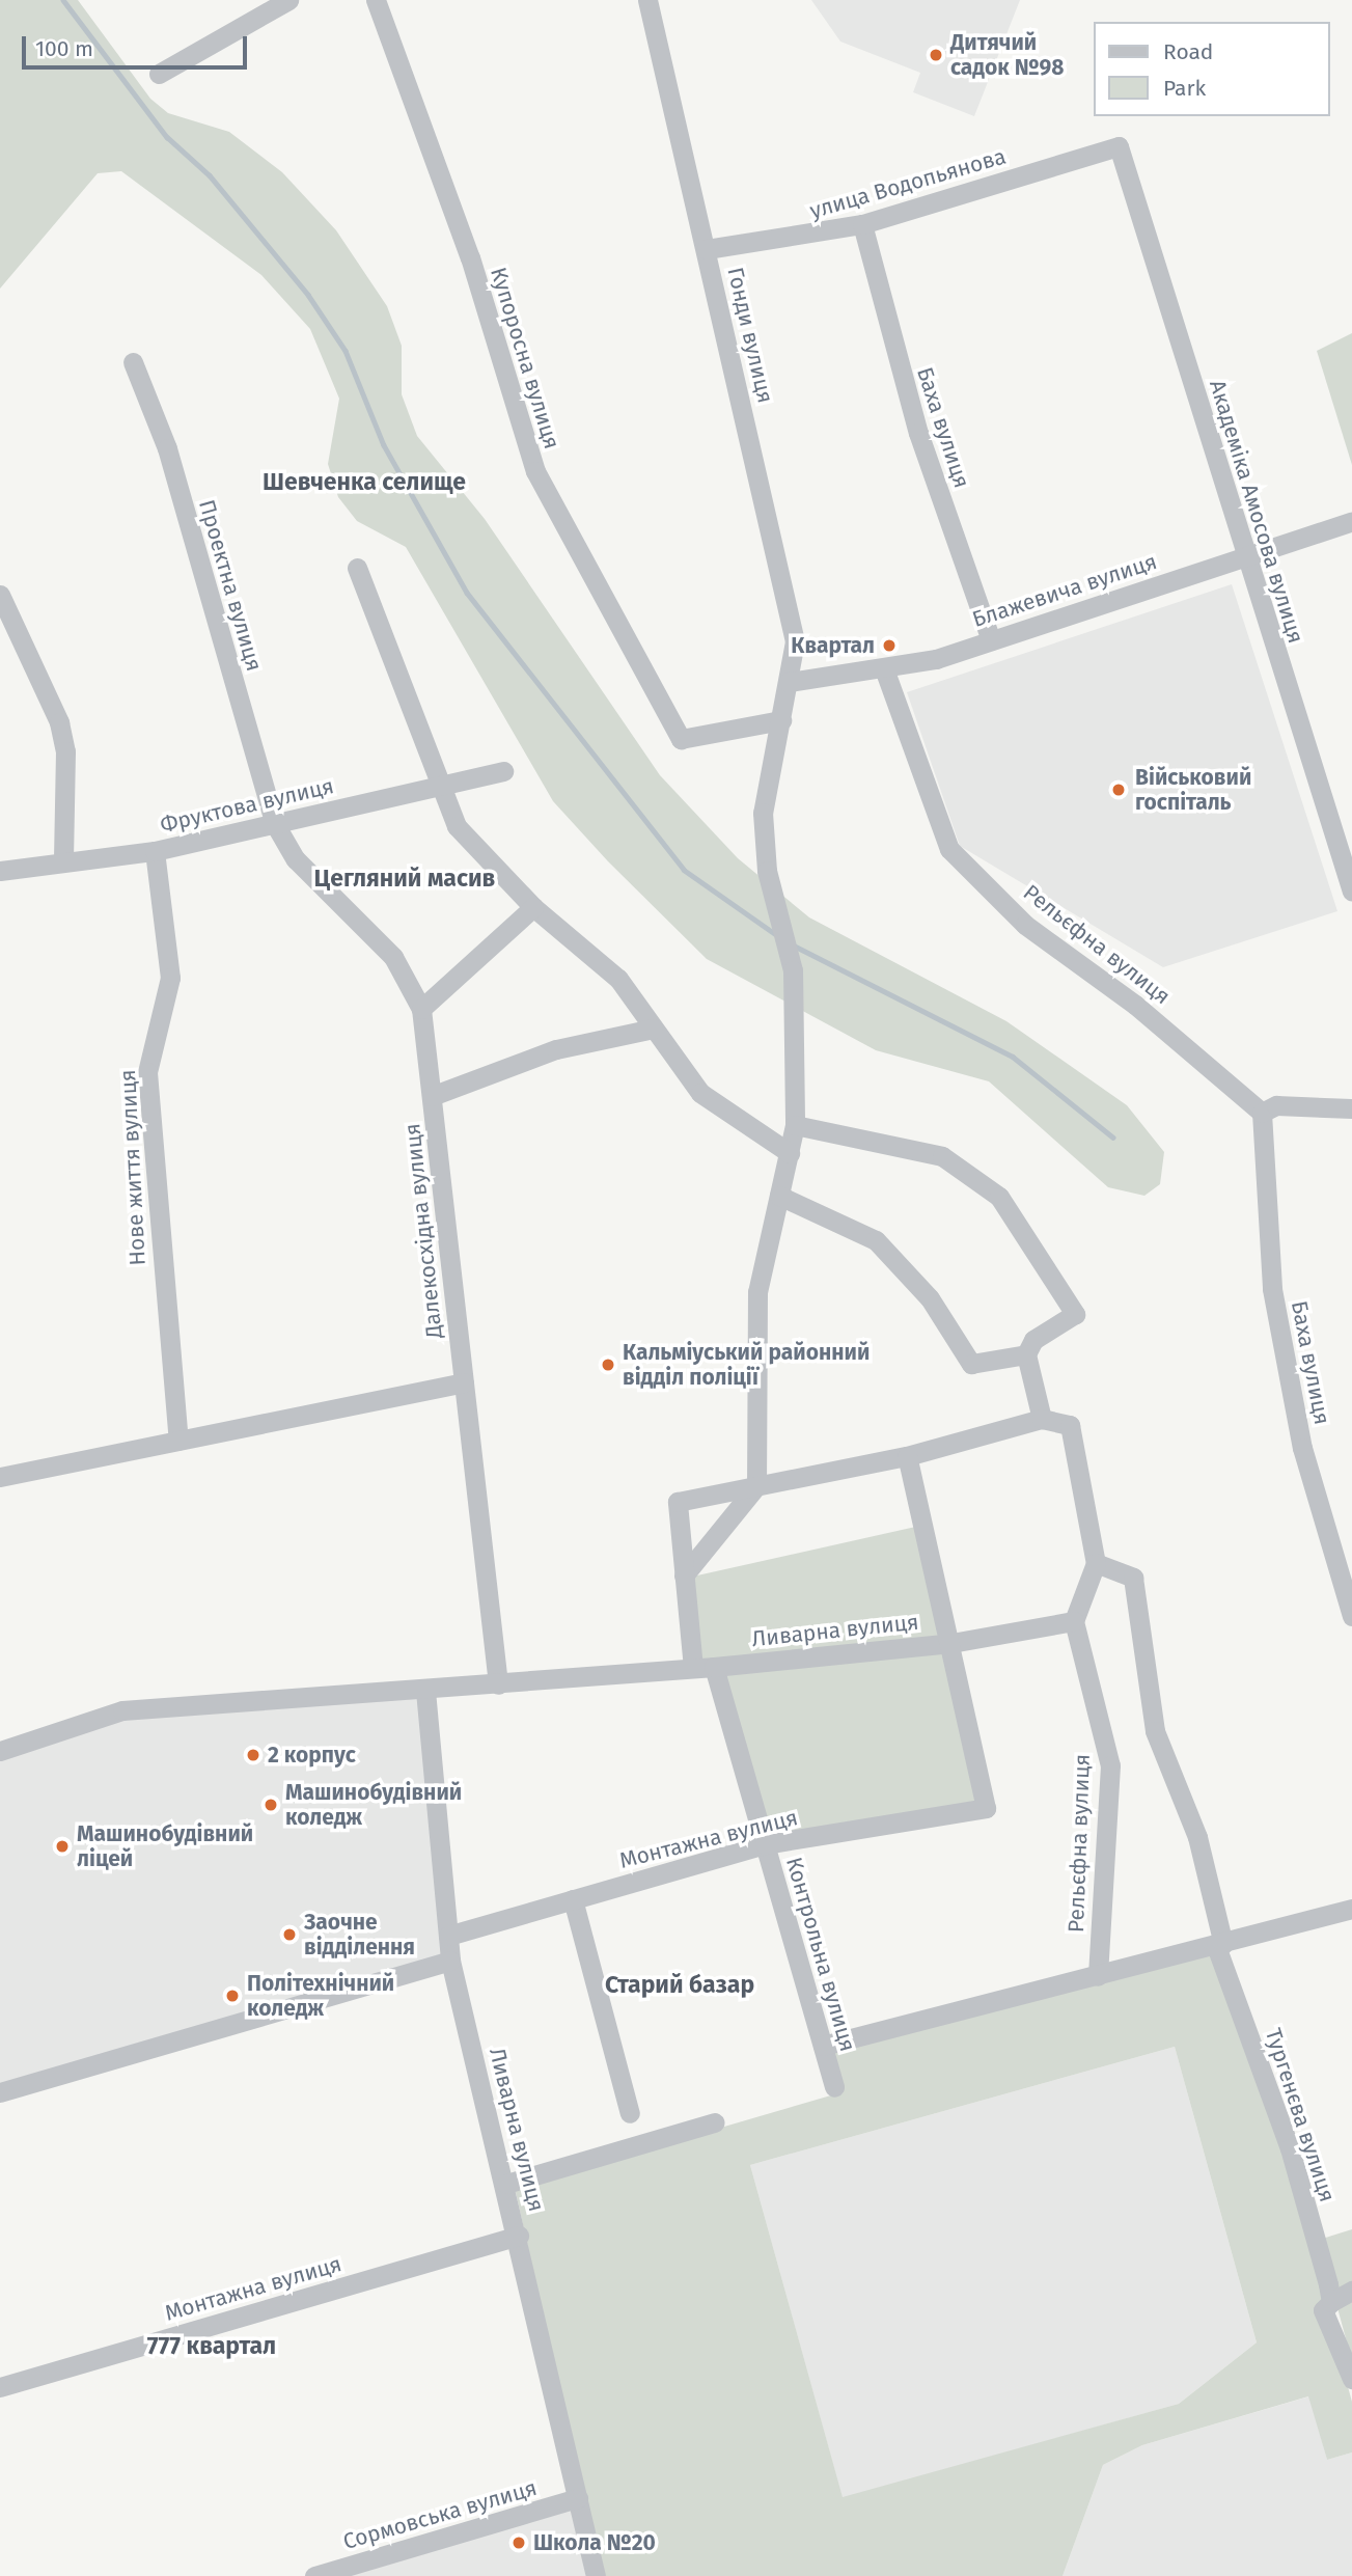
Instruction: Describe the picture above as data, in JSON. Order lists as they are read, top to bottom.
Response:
{
  "streets": {
    "street": [
      "улица Водопьянова",
      "Гонди вулиця",
      "Купоросна вулиця",
      "Баха вулиця",
      "Академіка Амосова вулиця",
      "Проектна вулиця",
      "Блажевича вулиця",
      "Фруктова вулиця",
      "Рельєфна вулиця",
      "Нове життя вулиця",
      "Далекосхідна вулиця",
      "Ливарна вулиця",
      "Монтажна вулиця",
      "Контрольна вулиця",
      "Тургенєва вулиця",
      "Сормовська вулиця"
    ]
  },
  "crossings": [
    ["улица Водопьянова", "Гонди вулиця"],
    ["улица Водопьянова", "Баха вулиця"],
    ["улица Водопьянова", "Академіка Амосова вулиця"],
    ["Гонди вулиця", "Блажевича вулиця"],
    ["Баха вулиця", "Блажевича вулиця"],
    ["Баха вулиця", "Рельєфна вулиця"],
    ["Академіка Амосова вулиця", "Блажевича вулиця"],
    ["Проектна вулиця", "Фруктова вулиця"],
    ["Проектна вулиця", "Далекосхідна вулиця"],
    ["Блажевича вулиця", "Рельєфна вулиця"],
    ["Фруктова вулиця", "Нове життя вулиця"],
    ["Фруктова вулиця", "Далекосхідна вулиця"],
    ["Рельєфна вулиця", "Ливарна вулиця"],
    ["Далекосхідна вулиця", "Ливарна вулиця"],
    ["Ливарна вулиця", "Монтажна вулиця"],
    ["Ливарна вулиця", "Контрольна вулиця"],
    ["Ливарна вулиця", "Сормовська вулиця"],
    ["Монтажна вулиця", "Контрольна вулиця"]
  ],
  "districts": [
    "Шевченка селище",
    "Цегляний масив",
    "Старий базар",
    "777 квартал"
  ],
  "places": [
    "Дитячий садок №98",
    "Квартал",
    "Військовий госпіталь",
    "Кальміуський районний відділ поліції",
    "2 корпус",
    "Машинобудівний коледж",
    "Машинобудівний ліцей",
    "Заочне відділення",
    "Політехнічний коледж",
    "Школа №20"
  ],
  "legend": ["Road", "Park"],
  "scale_bar": "100 m"
}
